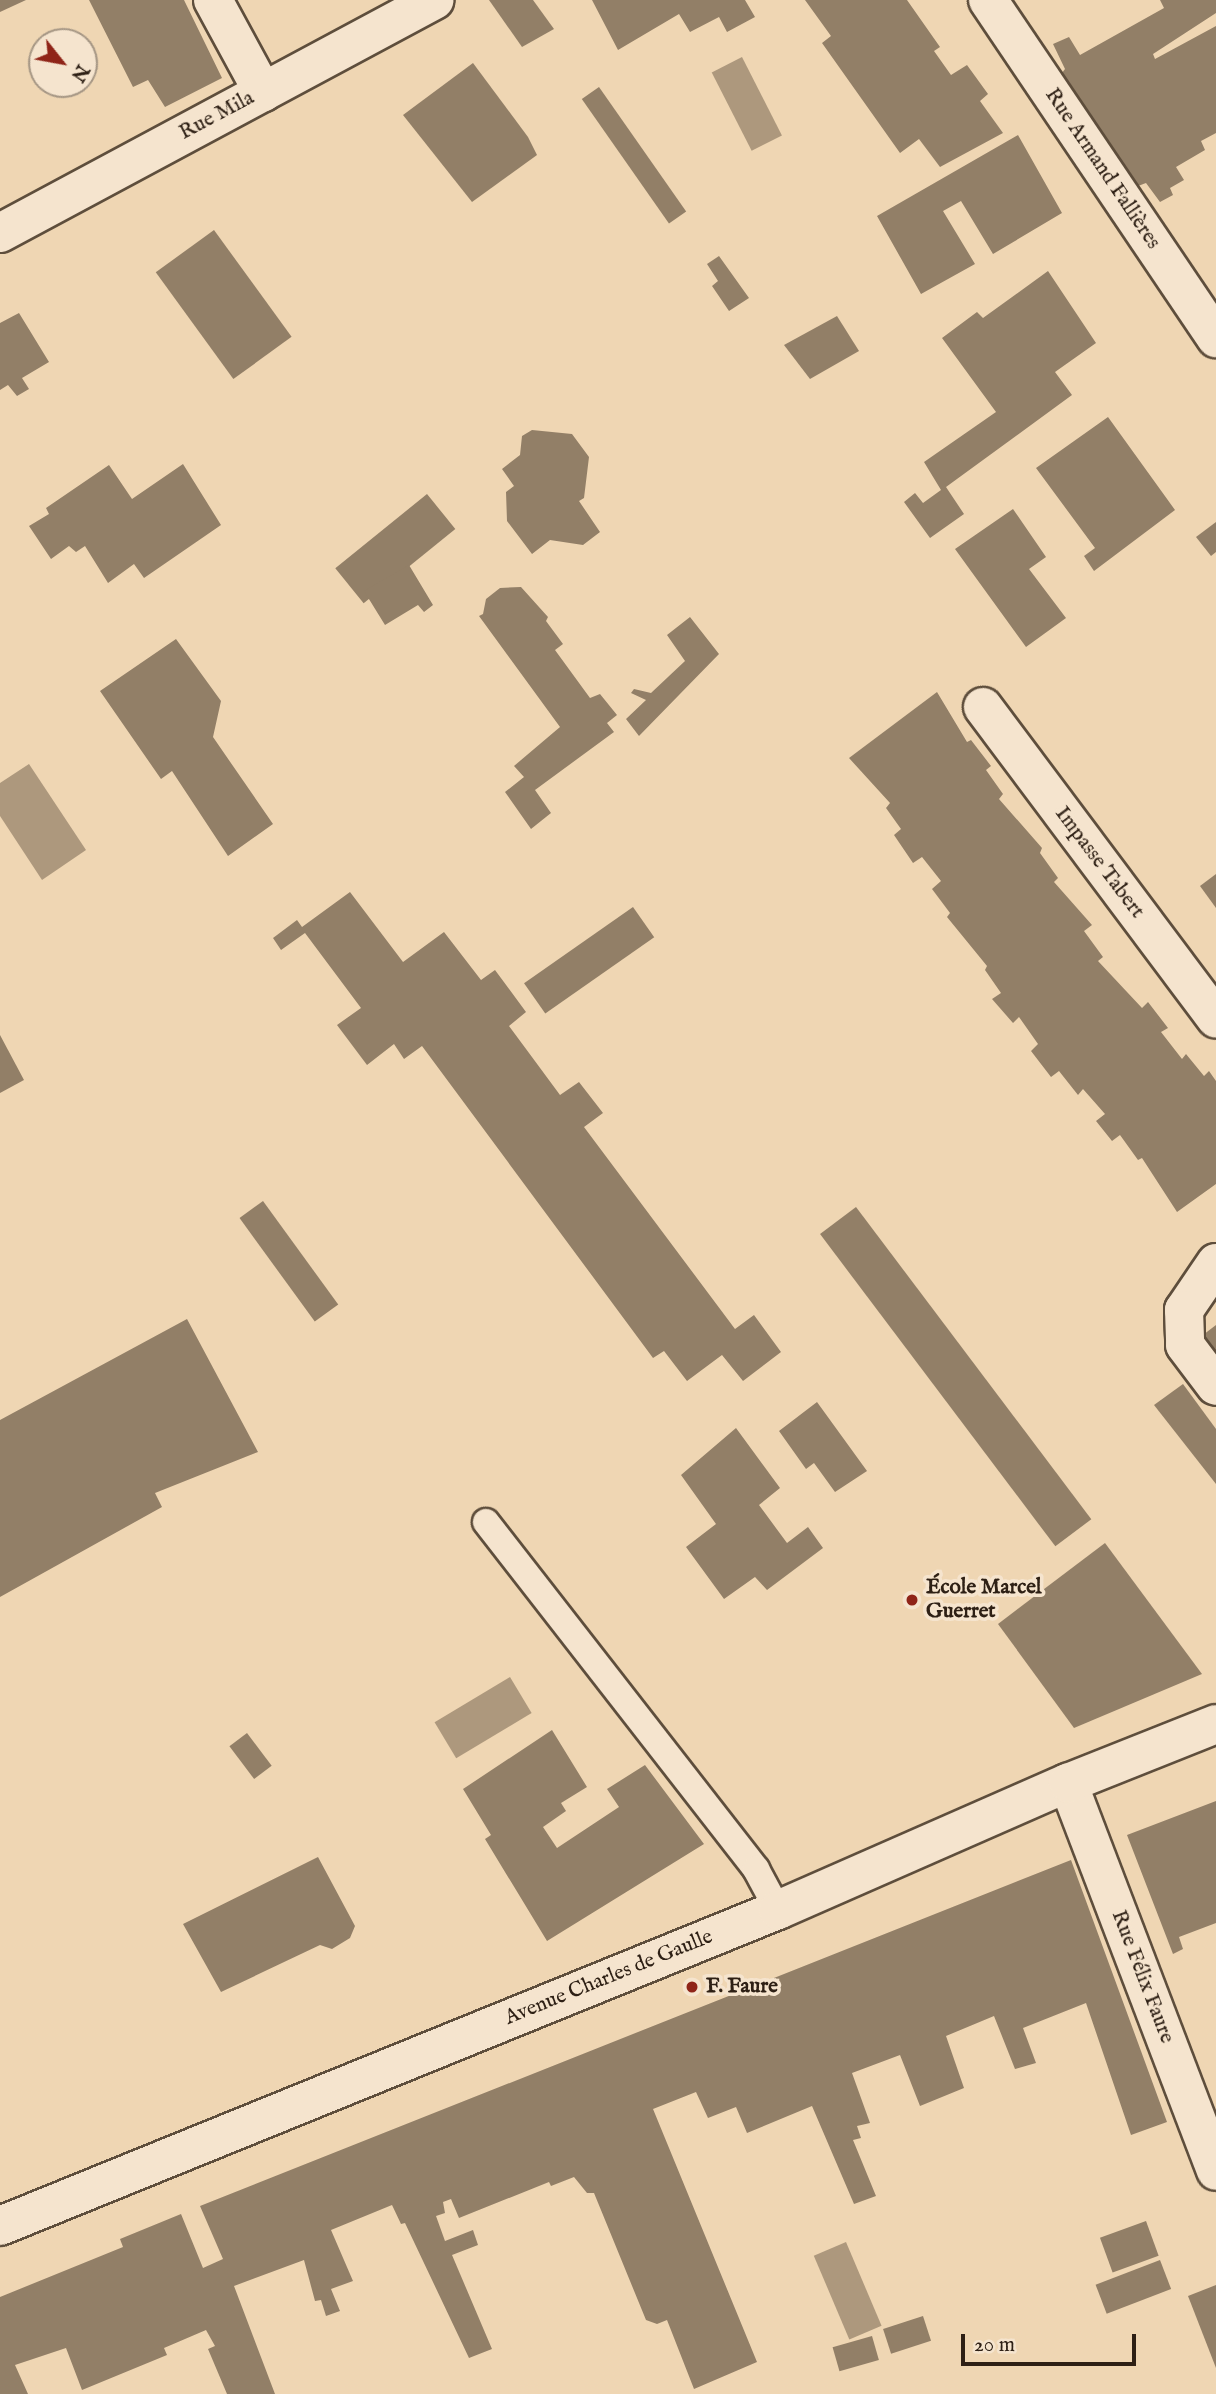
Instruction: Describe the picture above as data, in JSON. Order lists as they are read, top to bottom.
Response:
{
  "streets": {
    "street": [
      "Rue Mila",
      "Rue Armand Fallières",
      "Impasse Tabert",
      "Rue Félix Faure",
      "Avenue Charles de Gaulle"
    ]
  },
  "crossings": [
    ["Rue Félix Faure", "Avenue Charles de Gaulle"]
  ],
  "places": ["École Marcel Guerret", "F. Faure"],
  "scale_bar": "20 m",
  "north": "bottom right"
}
